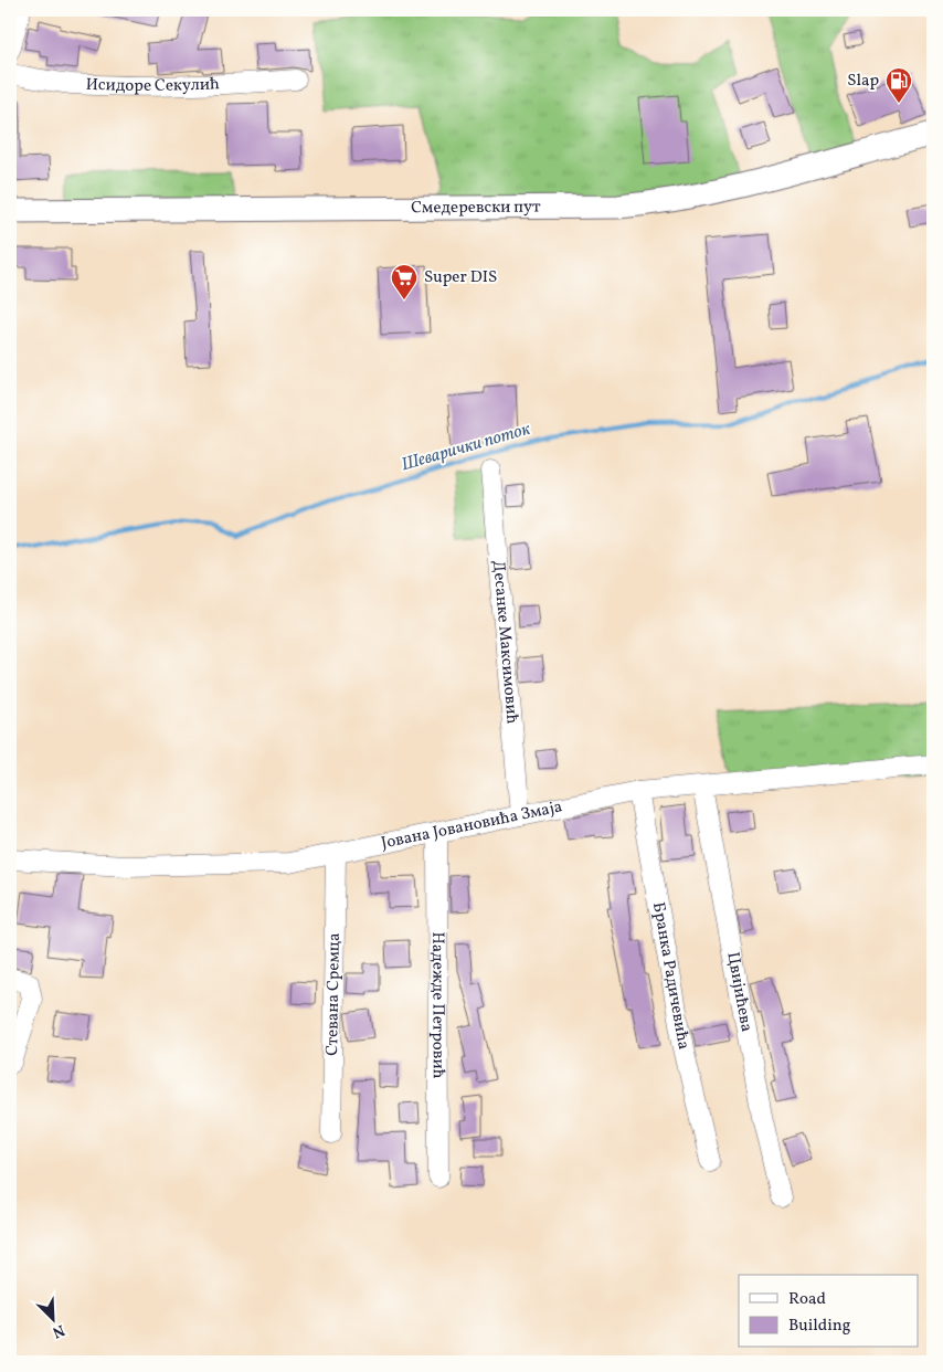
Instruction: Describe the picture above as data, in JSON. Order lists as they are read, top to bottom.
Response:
{
  "streets": {
    "main road": ["Смедеревски пут"],
    "street": [
      "Исидоре Секулић",
      "Десанке Максимовић",
      "Јована Јовановића Змаја",
      "Бранка Радичевића",
      "Цвијићева",
      "Стевана Сремца",
      "Надежде Петровић"
    ]
  },
  "crossings": [
    ["Десанке Максимовић", "Јована Јовановића Змаја"],
    ["Јована Јовановића Змаја", "Бранка Радичевића"],
    ["Јована Јовановића Змаја", "Цвијићева"],
    ["Јована Јовановића Змаја", "Стевана Сремца"],
    ["Јована Јовановића Змаја", "Надежде Петровић"]
  ],
  "water": ["Шеварички поток"],
  "places": {
    "fuel station": ["Slap"],
    "supermarket": ["Super DIS"]
  },
  "legend": ["Road", "Building"],
  "north": "bottom right"
}
